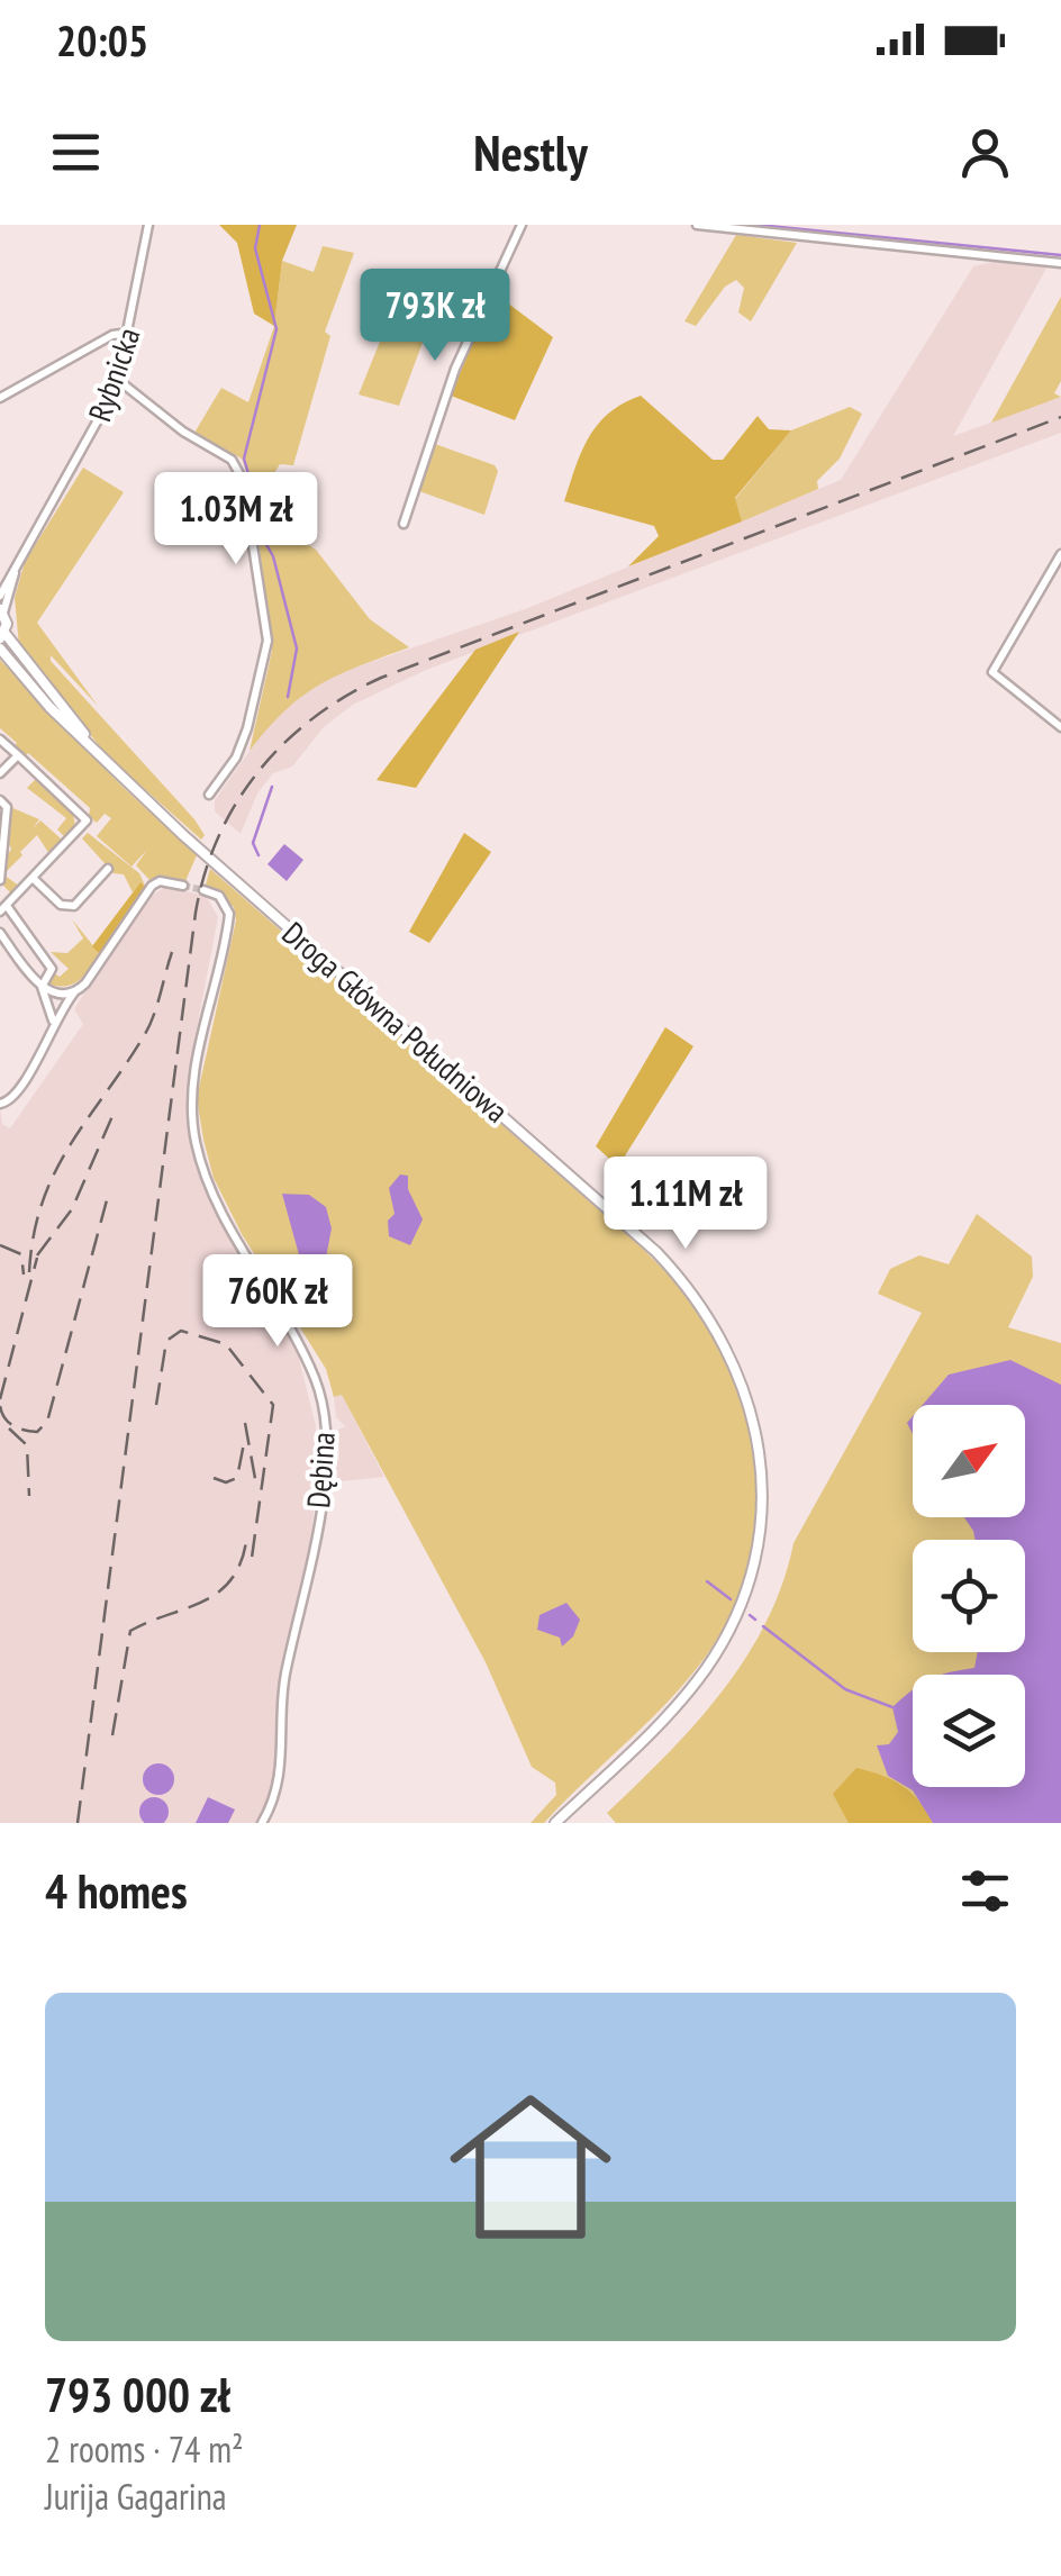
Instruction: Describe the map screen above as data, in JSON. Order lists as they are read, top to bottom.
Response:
{
  "streets": {
    "main road": ["Droga Główna Południowa"],
    "street": ["Rybnicka", "Dębina"]
  },
  "north": "top right",
  "page": {
    "status": "20:05",
    "header": "Nestly",
    "price": [
      "793K zł",
      "1.03M zł",
      "1.11M zł",
      "760K zł"
    ],
    "heading": "4 homes",
    "list": [
      {
        "name": "793 000 zł",
        "note": "2 rooms · 74 m² · Jurija Gagarina"
      }
    ]
  }
}
